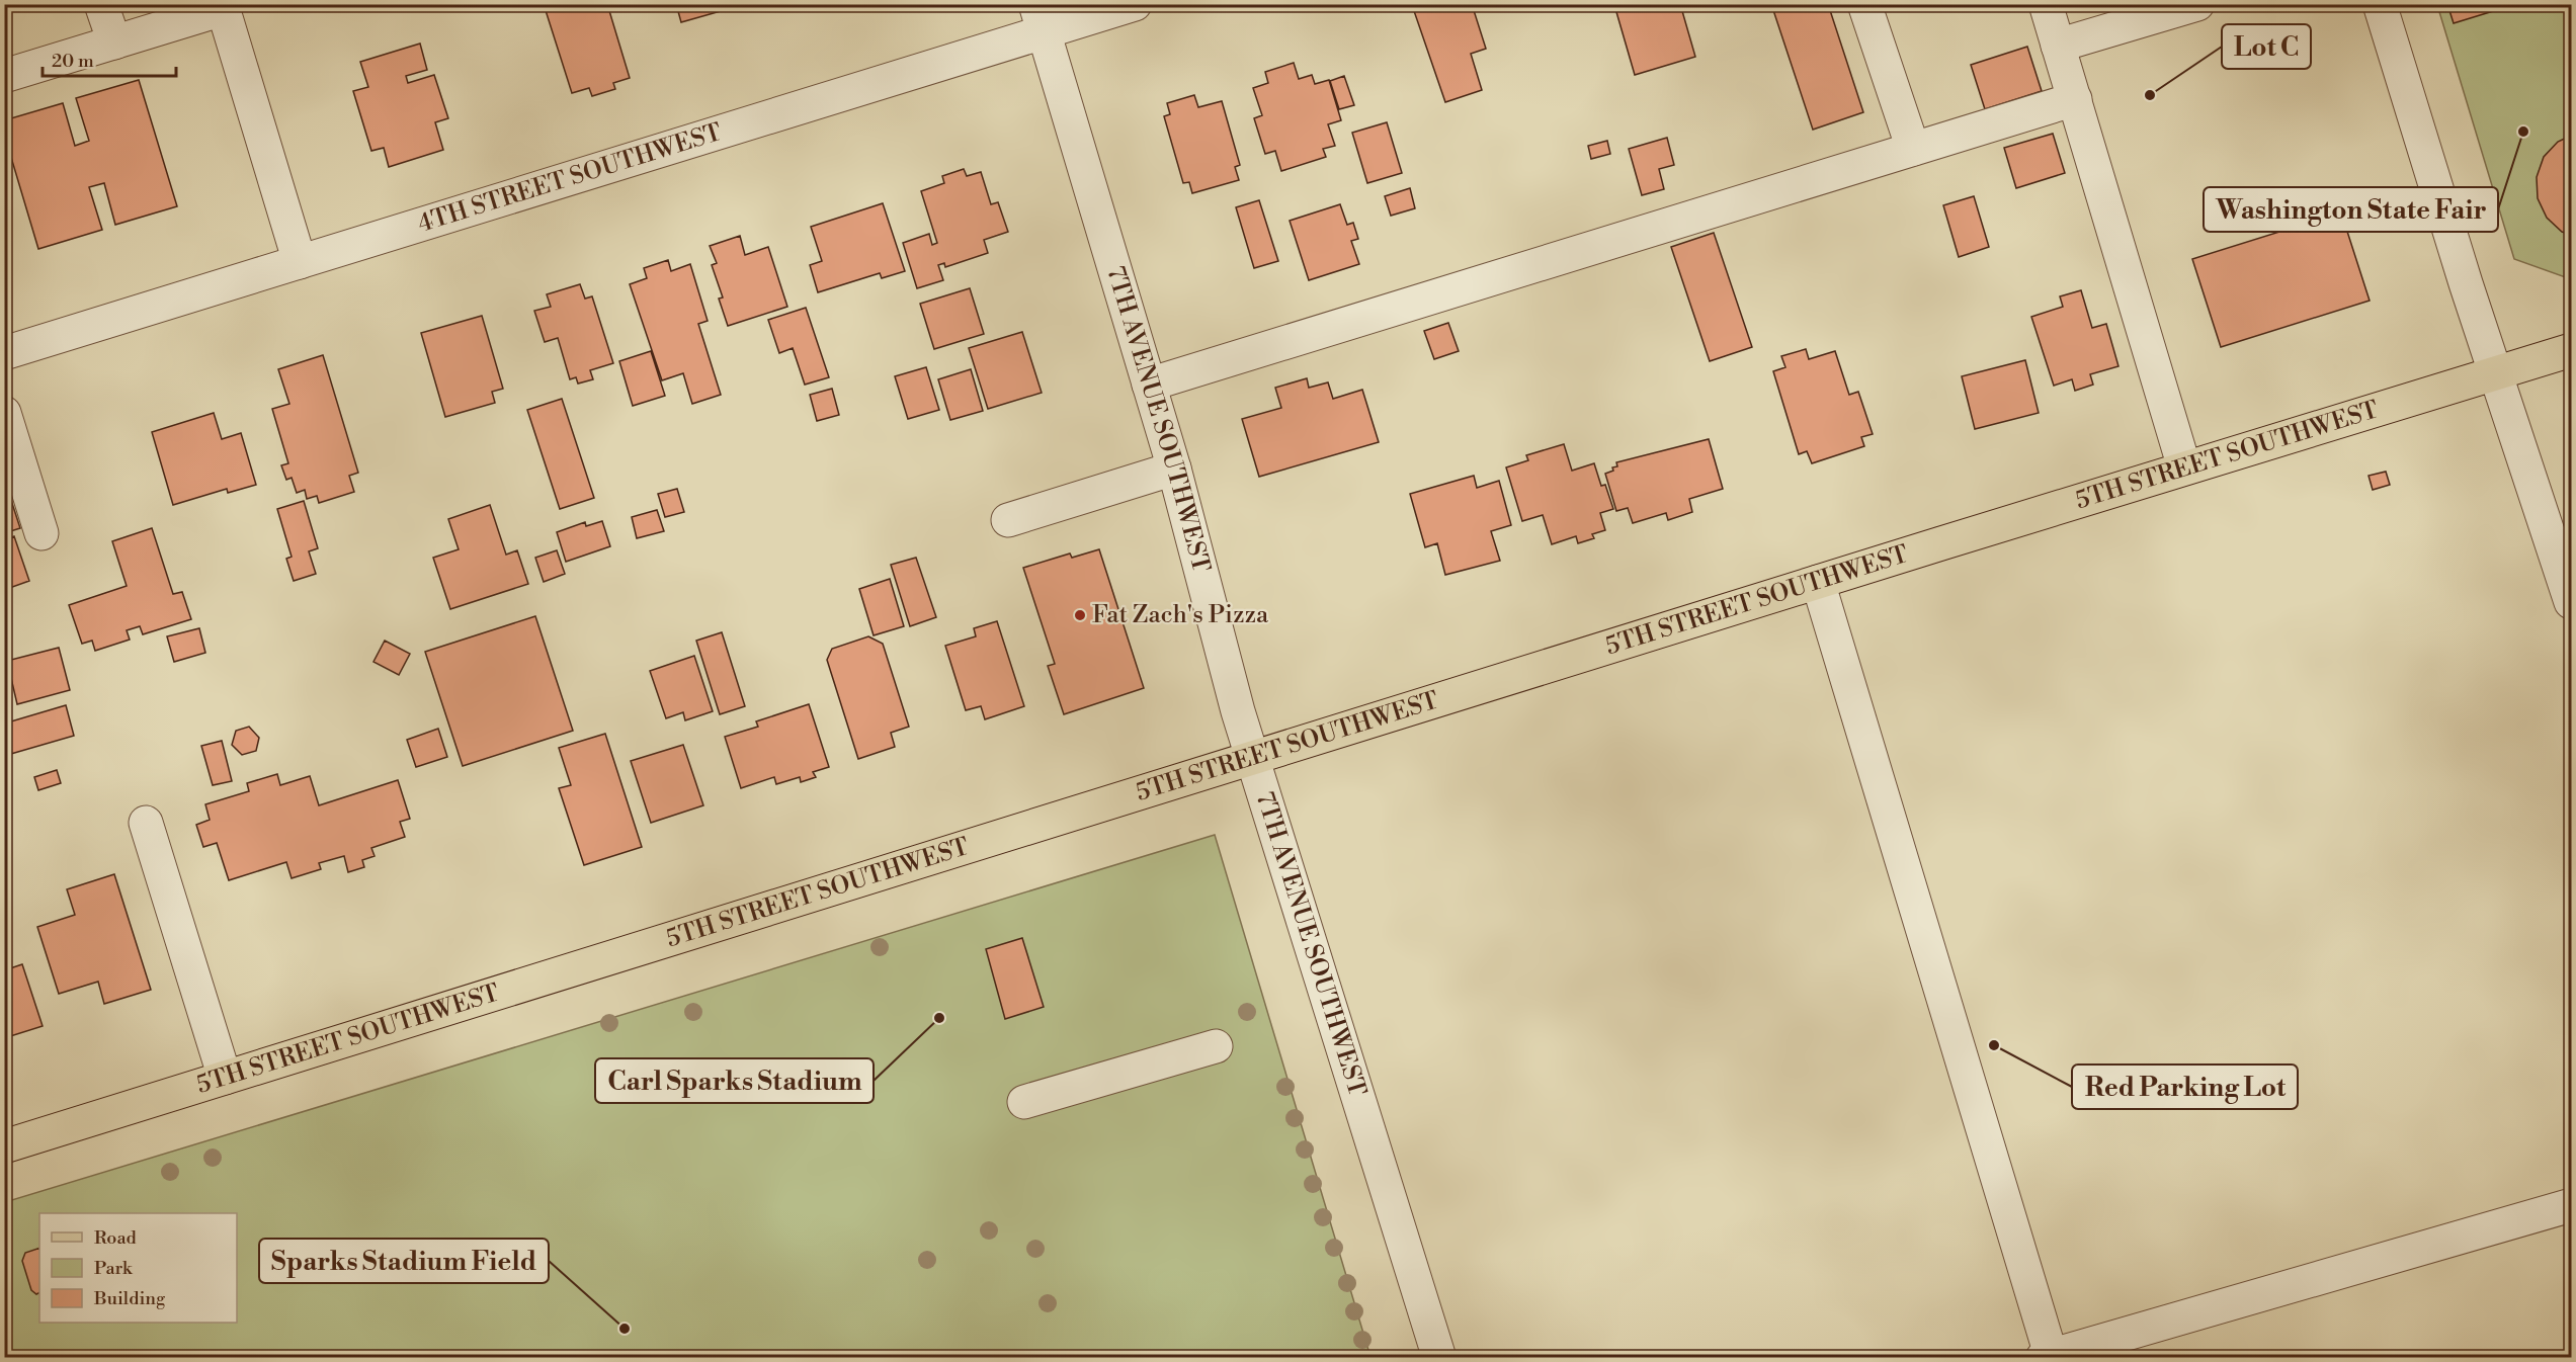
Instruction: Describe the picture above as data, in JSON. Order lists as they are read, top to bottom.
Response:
{
  "streets": {
    "main road": ["5TH STREET SOUTHWEST"],
    "street": ["4TH STREET SOUTHWEST", "7TH AVENUE SOUTHWEST"]
  },
  "crossings": [
    ["4TH STREET SOUTHWEST", "7TH AVENUE SOUTHWEST"],
    ["7TH AVENUE SOUTHWEST", "5TH STREET SOUTHWEST"]
  ],
  "places": [
    "Lot C",
    "Washington State Fair",
    "Fat Zach's Pizza",
    "Carl Sparks Stadium",
    "Red Parking Lot",
    "Sparks Stadium Field"
  ],
  "legend": ["Road", "Park", "Building"],
  "scale_bar": "20 m"
}
